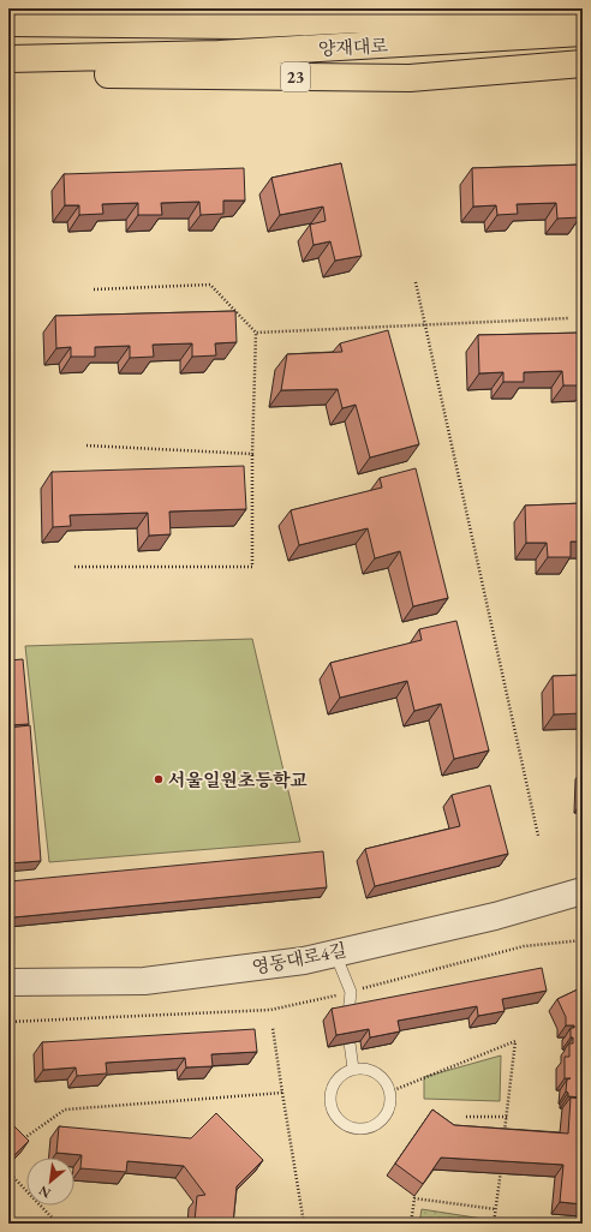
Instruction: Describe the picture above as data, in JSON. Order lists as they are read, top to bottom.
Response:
{
  "streets": {
    "main road": ["양재대로", "23"],
    "street": ["영동대로4길"]
  },
  "places": ["서울일원초등학교"],
  "north": "bottom left"
}
